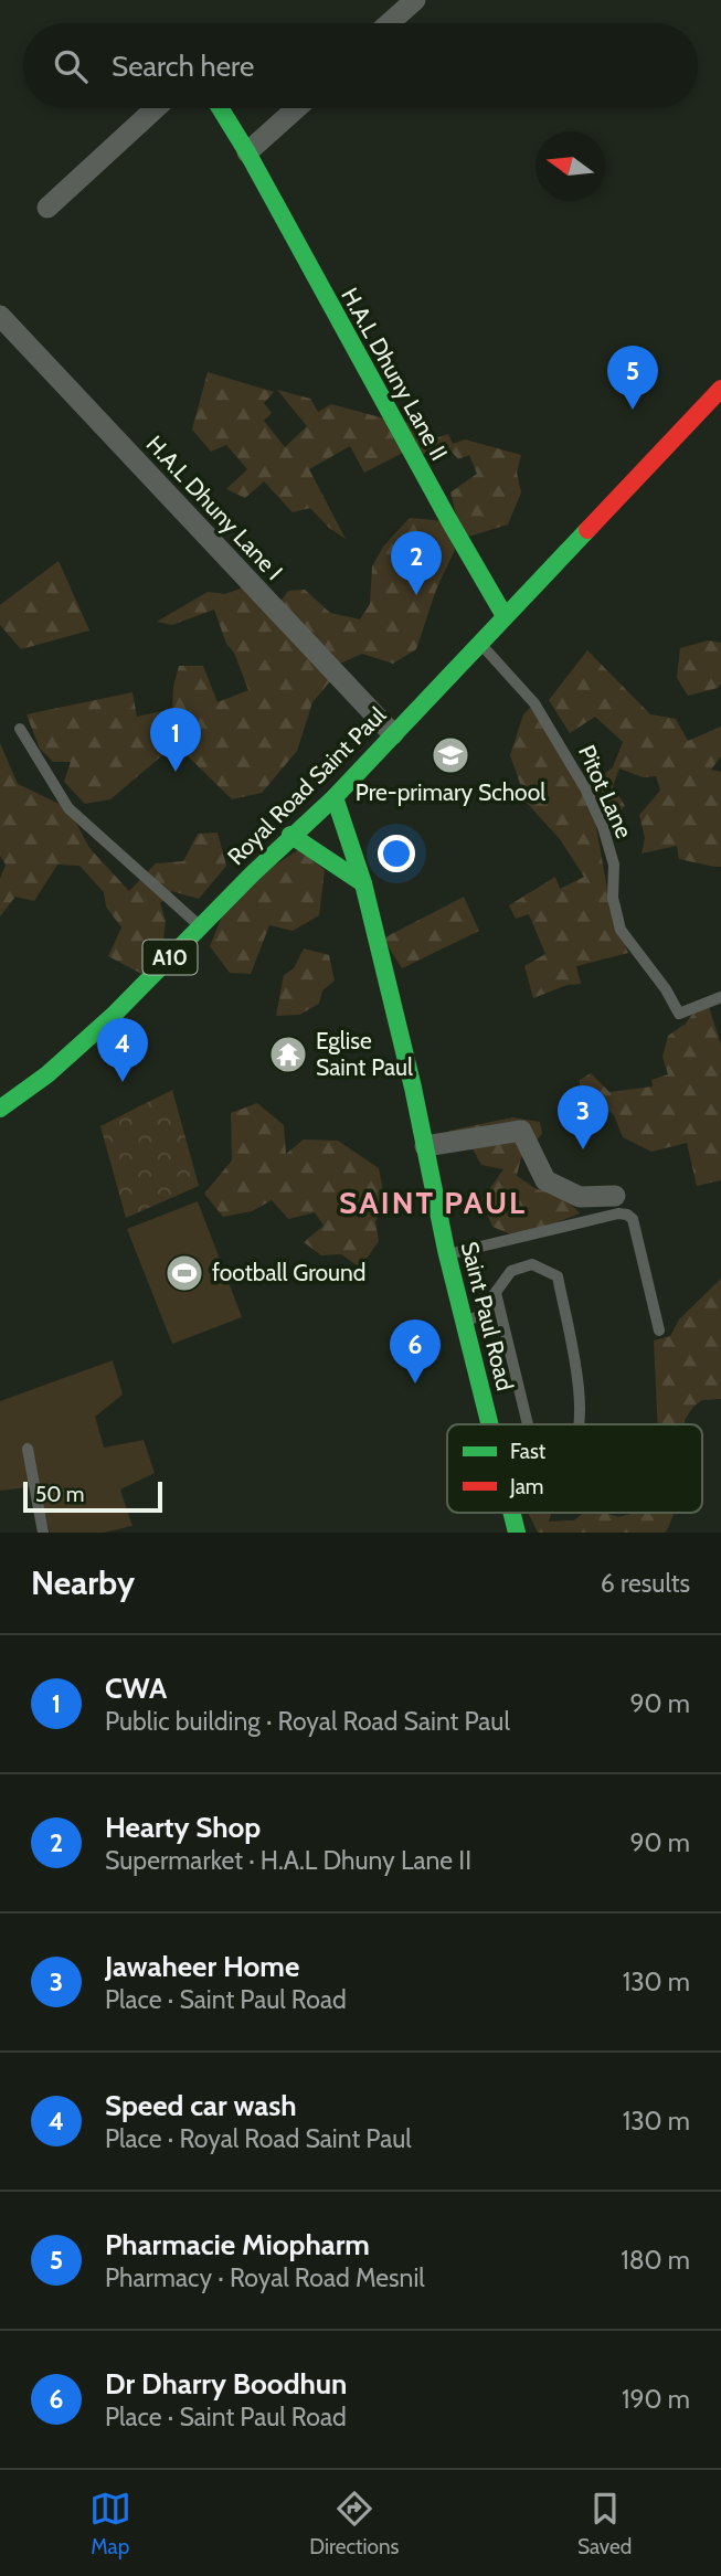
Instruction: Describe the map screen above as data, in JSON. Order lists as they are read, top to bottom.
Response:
{
  "streets": {
    "main road": [
      "H.A.L Dhuny Lane II",
      "Royal Road Saint Paul",
      "A10",
      "Saint Paul Road"
    ],
    "street": ["H.A.L Dhuny Lane I"],
    "lane": ["Pitot Lane"]
  },
  "crossings": [
    ["H.A.L Dhuny Lane II", "Royal Road Saint Paul"],
    ["H.A.L Dhuny Lane I", "Royal Road Saint Paul"],
    ["Royal Road Saint Paul", "Pitot Lane"],
    ["Royal Road Saint Paul", "Saint Paul Road"]
  ],
  "districts": ["SAINT PAUL"],
  "places": {
    "school or university": ["Pre-primary School"],
    "temple": ["Eglise Saint Paul"],
    "sports": ["football Ground"]
  },
  "legend": ["Fast", "Jam"],
  "scale_bar": "50 m",
  "north": "left",
  "page": {
    "search": "Search here",
    "pins": [
      "5",
      "2",
      "1",
      "4",
      "3",
      "6"
    ],
    "scale": "50 m",
    "heading": ["Nearby", "6 results"],
    "list": [
      {
        "mark": "1",
        "name": "CWA",
        "note": "Public building · Royal Road Saint Paul",
        "value": "90 m"
      },
      {
        "mark": "2",
        "name": "Hearty Shop",
        "note": "Supermarket · H.A.L Dhuny Lane II",
        "value": "90 m"
      },
      {
        "mark": "3",
        "name": "Jawaheer Home",
        "note": "Place · Saint Paul Road",
        "value": "130 m"
      },
      {
        "mark": "4",
        "name": "Speed car wash",
        "note": "Place · Royal Road Saint Paul",
        "value": "130 m"
      },
      {
        "mark": "5",
        "name": "Pharmacie Miopharm",
        "note": "Pharmacy · Royal Road Mesnil",
        "value": "180 m"
      },
      {
        "mark": "6",
        "name": "Dr Dharry Boodhun",
        "note": "Place · Saint Paul Road",
        "value": "190 m"
      }
    ],
    "nav": ["Map", "Directions", "Saved"]
  }
}
